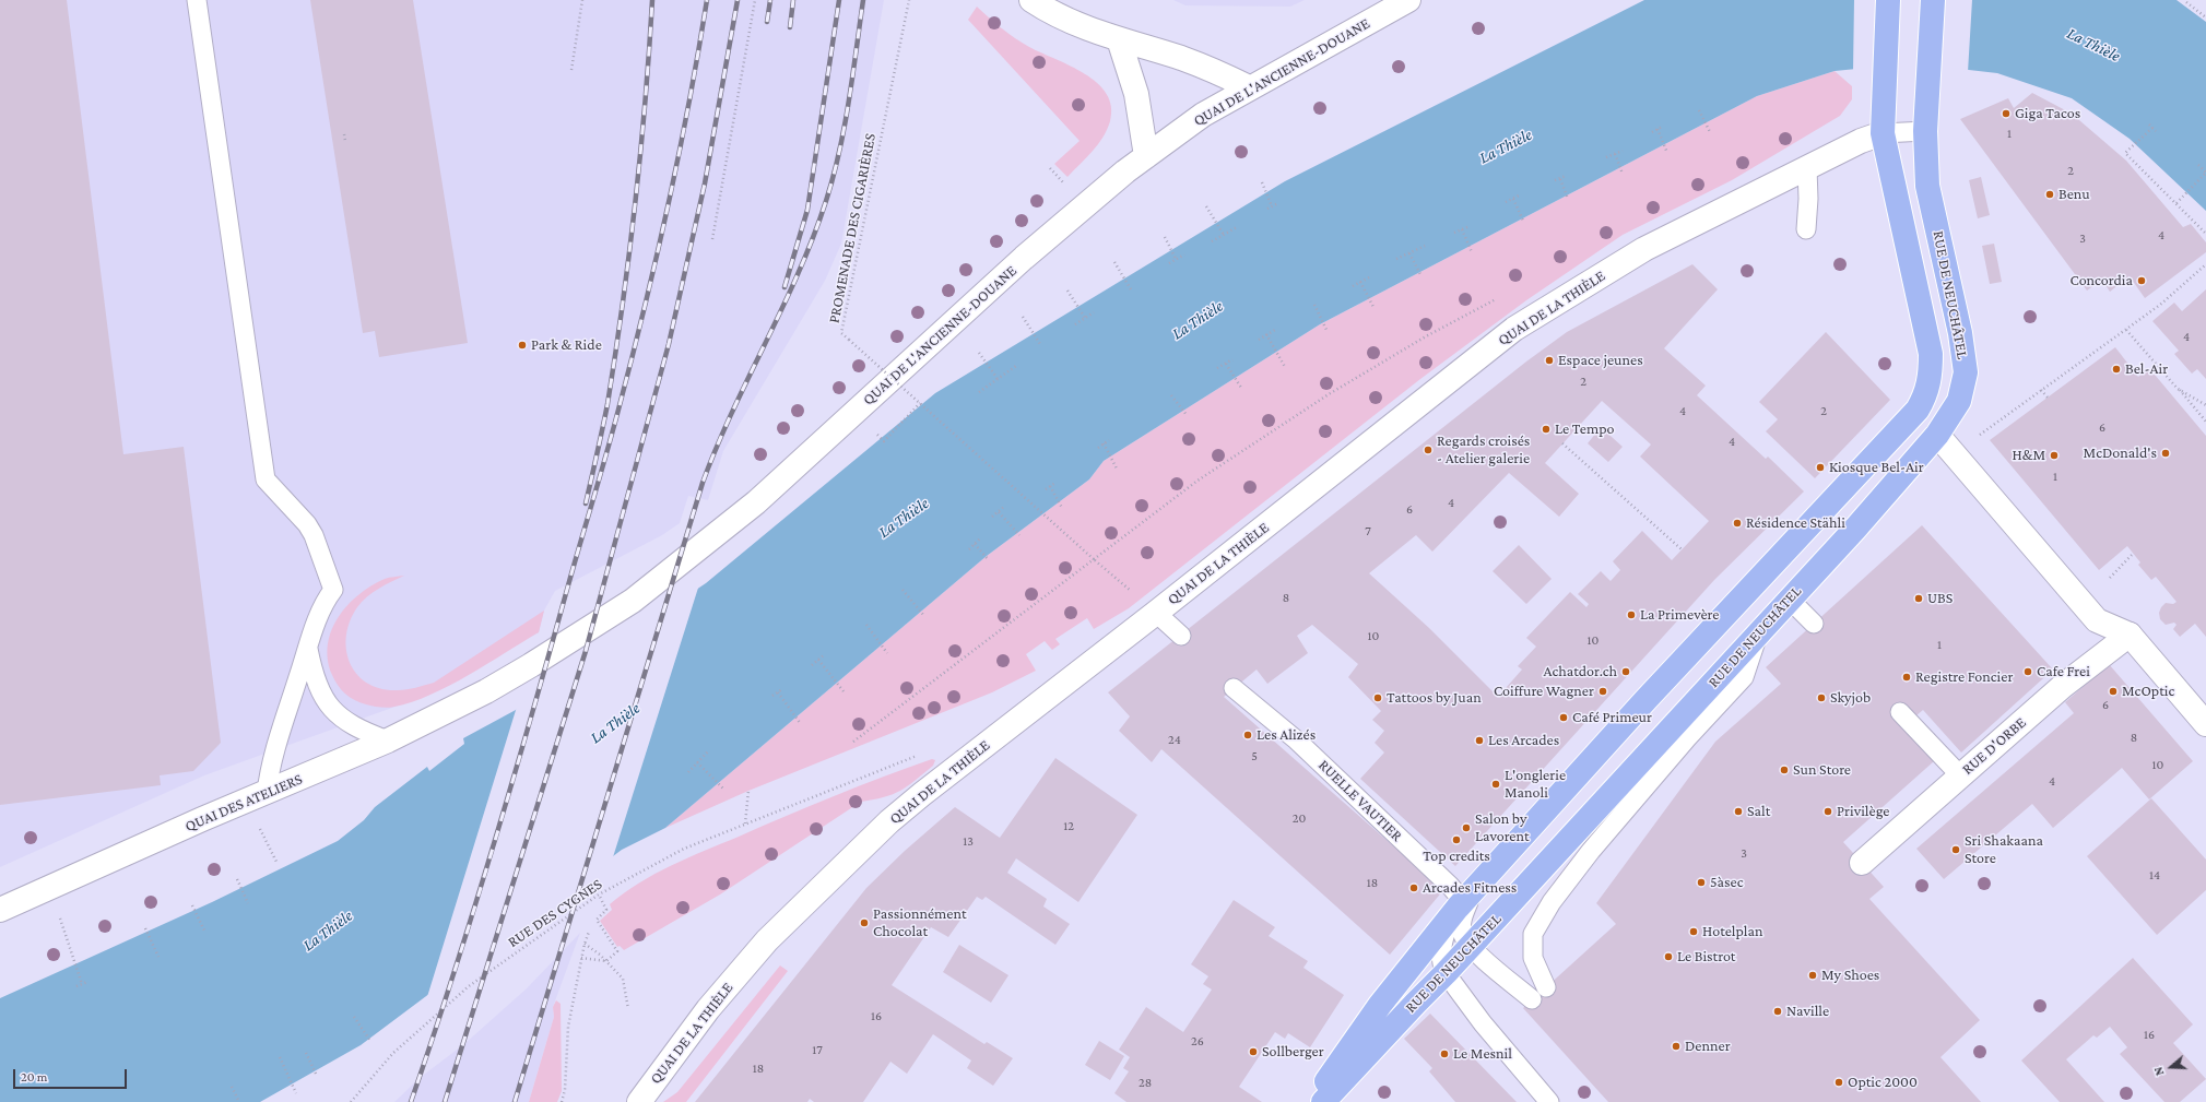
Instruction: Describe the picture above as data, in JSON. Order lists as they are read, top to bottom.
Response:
{
  "streets": {
    "main road": ["RUE DE NEUCHÂTEL"],
    "street": [
      "QUAI DE L'ANCIENNE-DOUANE",
      "QUAI DE LA THIÈLE",
      "RUE D'ORBE",
      "QUAI DES ATELIERS"
    ],
    "lane": ["RUELLE VAUTIER"],
    "path": ["PROMENADE DES CIGARIÈRES", "RUE DES CYGNES"]
  },
  "crossings": [
    ["QUAI DE L'ANCIENNE-DOUANE", "QUAI DES ATELIERS"],
    ["RUE DE NEUCHÂTEL", "QUAI DE LA THIÈLE"],
    ["RUE DE NEUCHÂTEL", "RUELLE VAUTIER"]
  ],
  "water": ["La Thièle"],
  "places": [
    "Giga Tacos",
    "Benu",
    "Concordia",
    "Park & Ride",
    "Espace jeunes",
    "Bel-Air",
    "Le Tempo",
    "Regards croisés - Atelier galerie",
    "McDonald's",
    "H&M",
    "Kiosque Bel-Air",
    "Résidence Stähli",
    "UBS",
    "La Primevère",
    "Achatdor.ch",
    "Cafe Frei",
    "Registre Foncier",
    "Coiffure Wagner",
    "McOptic",
    "Tattoos by Juan",
    "Skyjob",
    "Café Primeur",
    "Les Alizés",
    "Les Arcades",
    "Sun Store",
    "L'onglerie Manoli",
    "Salt",
    "Privilège",
    "Salon by Lavorent",
    "Top credits",
    "Sri Shakaana Store",
    "5àsec",
    "Arcades Fitness",
    "Passionnément Chocolat",
    "Hotelplan",
    "Le Bistrot",
    "My Shoes",
    "Naville",
    "Denner",
    "Sollberger",
    "Le Mesnil",
    "Optic 2000"
  ],
  "house_numbers": [
    "1",
    "2",
    "4",
    "3",
    "4",
    "2",
    "4",
    "2",
    "6",
    "4",
    "1",
    "4",
    "6",
    "7",
    "8",
    "10",
    "10",
    "1",
    "6",
    "8",
    "24",
    "5",
    "10",
    "4",
    "20",
    "12",
    "13",
    "3",
    "14",
    "18",
    "16",
    "16",
    "26",
    "17",
    "18",
    "28"
  ],
  "scale_bar": "20 m",
  "north": "left"
}
